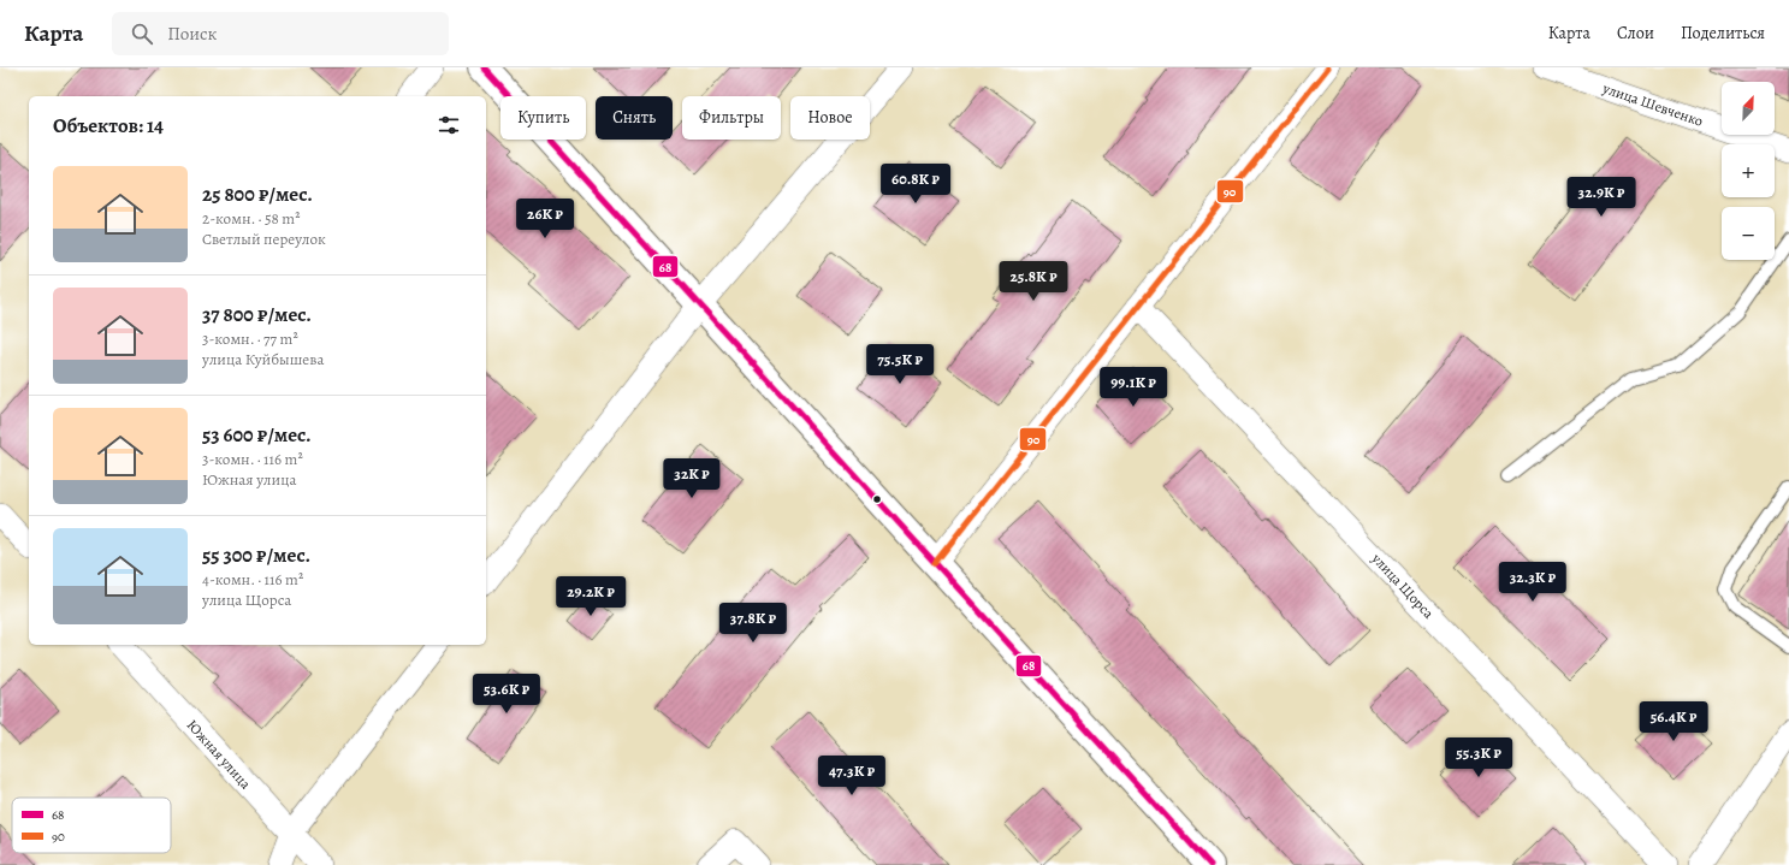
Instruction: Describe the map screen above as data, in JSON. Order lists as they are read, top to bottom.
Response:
{
  "streets": {
    "street": ["улица Шевченко", "улица Щорса", "Южная улица"]
  },
  "lines": ["transit line 68", "transit line 90"],
  "legend": ["68", "90"],
  "north": "top right",
  "page": {
    "header": "Карта",
    "search": "Поиск",
    "nav": ["Карта", "Слои", "Поделиться"],
    "map_buttons": ["+", "−"],
    "chip": [
      "Купить",
      "Снять",
      "Фильтры",
      "Новое"
    ],
    "heading": "Объектов: 14",
    "list": [
      {
        "name": "25 800 ₽/мес.",
        "note": "2-комн. · 58 m² · Светлый переулок"
      },
      {
        "name": "37 800 ₽/мес.",
        "note": "3-комн. · 77 m² · улица Куйбышева"
      },
      {
        "name": "53 600 ₽/мес.",
        "note": "3-комн. · 116 m² · Южная улица"
      },
      {
        "name": "55 300 ₽/мес.",
        "note": "4-комн. · 116 m² · улица Щорса"
      }
    ],
    "price": [
      "60.8K ₽",
      "32.9K ₽",
      "26K ₽",
      "25.8K ₽",
      "75.5K ₽",
      "99.1K ₽",
      "32K ₽",
      "32.3K ₽",
      "29.2K ₽",
      "37.8K ₽",
      "53.6K ₽",
      "56.4K ₽",
      "55.3K ₽",
      "47.3K ₽"
    ]
  }
}
